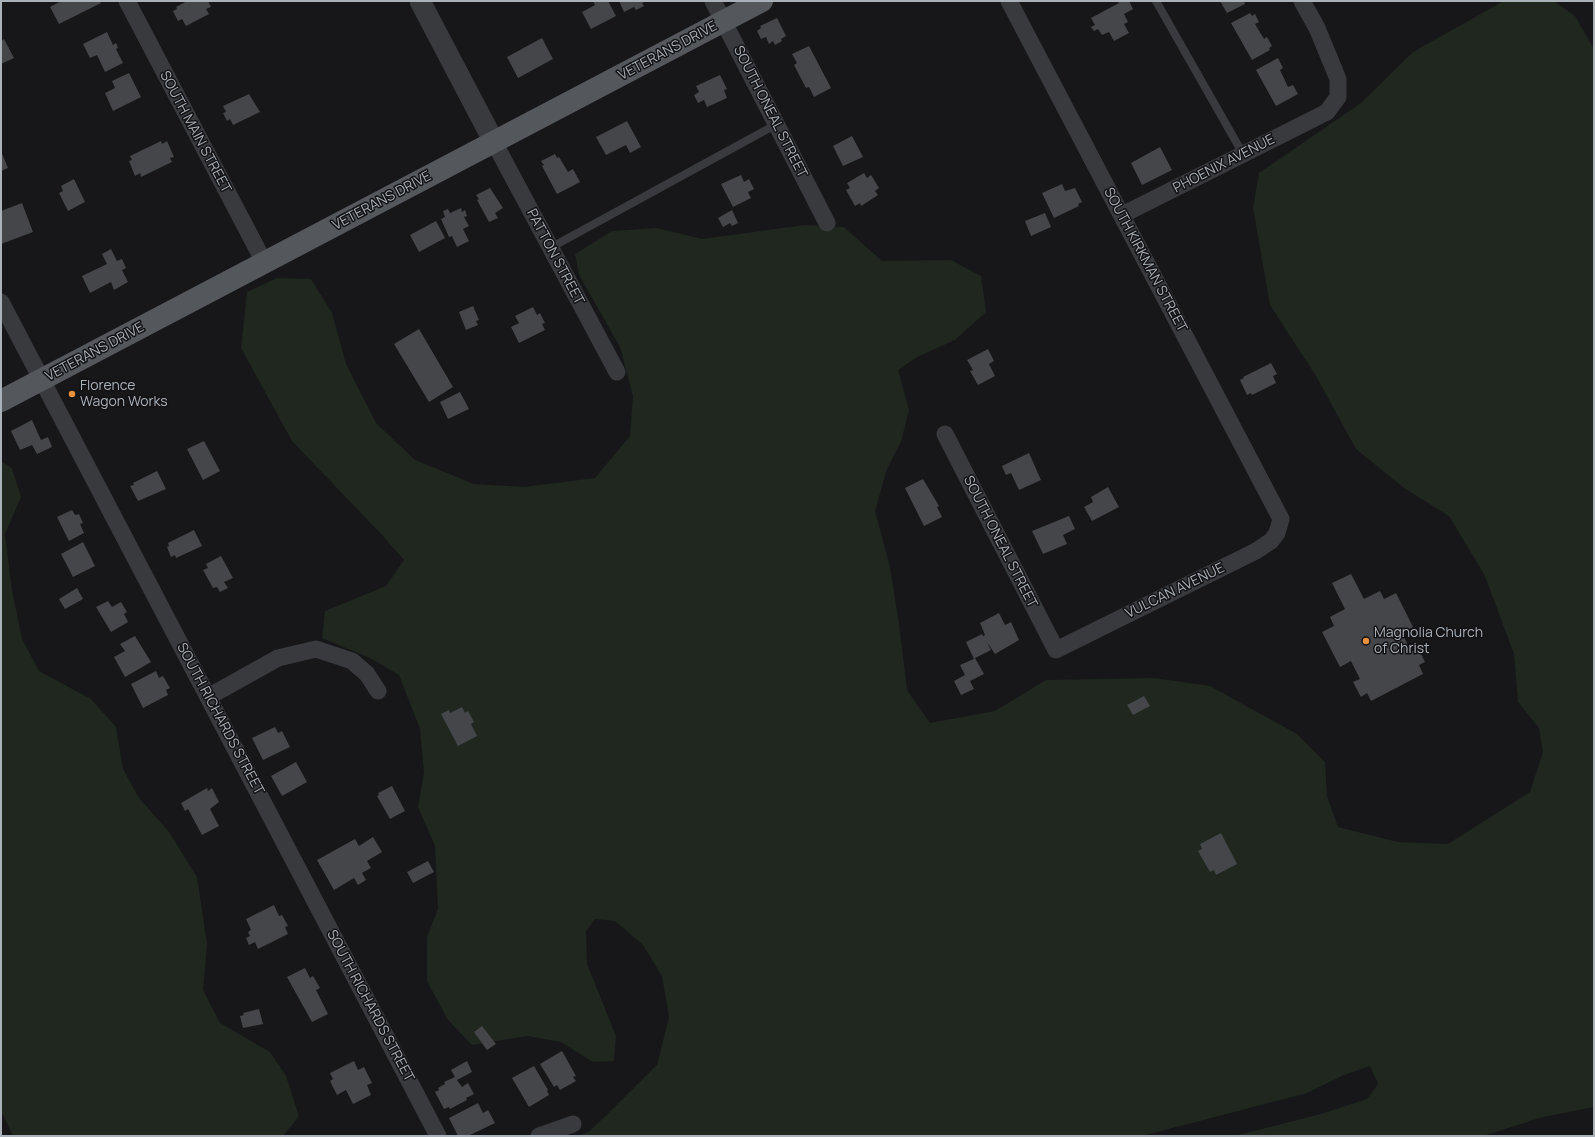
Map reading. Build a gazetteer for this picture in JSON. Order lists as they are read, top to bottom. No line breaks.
{"streets":{"main road":["VETERANS DRIVE"],"street":["SOUTH ONEAL STREET","SOUTH MAIN STREET","PHOENIX AVENUE","PATTON STREET","SOUTH KIRKMAN STREET","VULCAN AVENUE","SOUTH RICHARDS STREET"]},"crossings":[["VETERANS DRIVE","SOUTH ONEAL STREET"],["VETERANS DRIVE","SOUTH MAIN STREET"],["VETERANS DRIVE","PATTON STREET"],["VETERANS DRIVE","SOUTH RICHARDS STREET"],["SOUTH ONEAL STREET","VULCAN AVENUE"],["PHOENIX AVENUE","SOUTH KIRKMAN STREET"],["SOUTH KIRKMAN STREET","VULCAN AVENUE"]],"places":["Florence Wagon Works","Magnolia Church of Christ"]}
